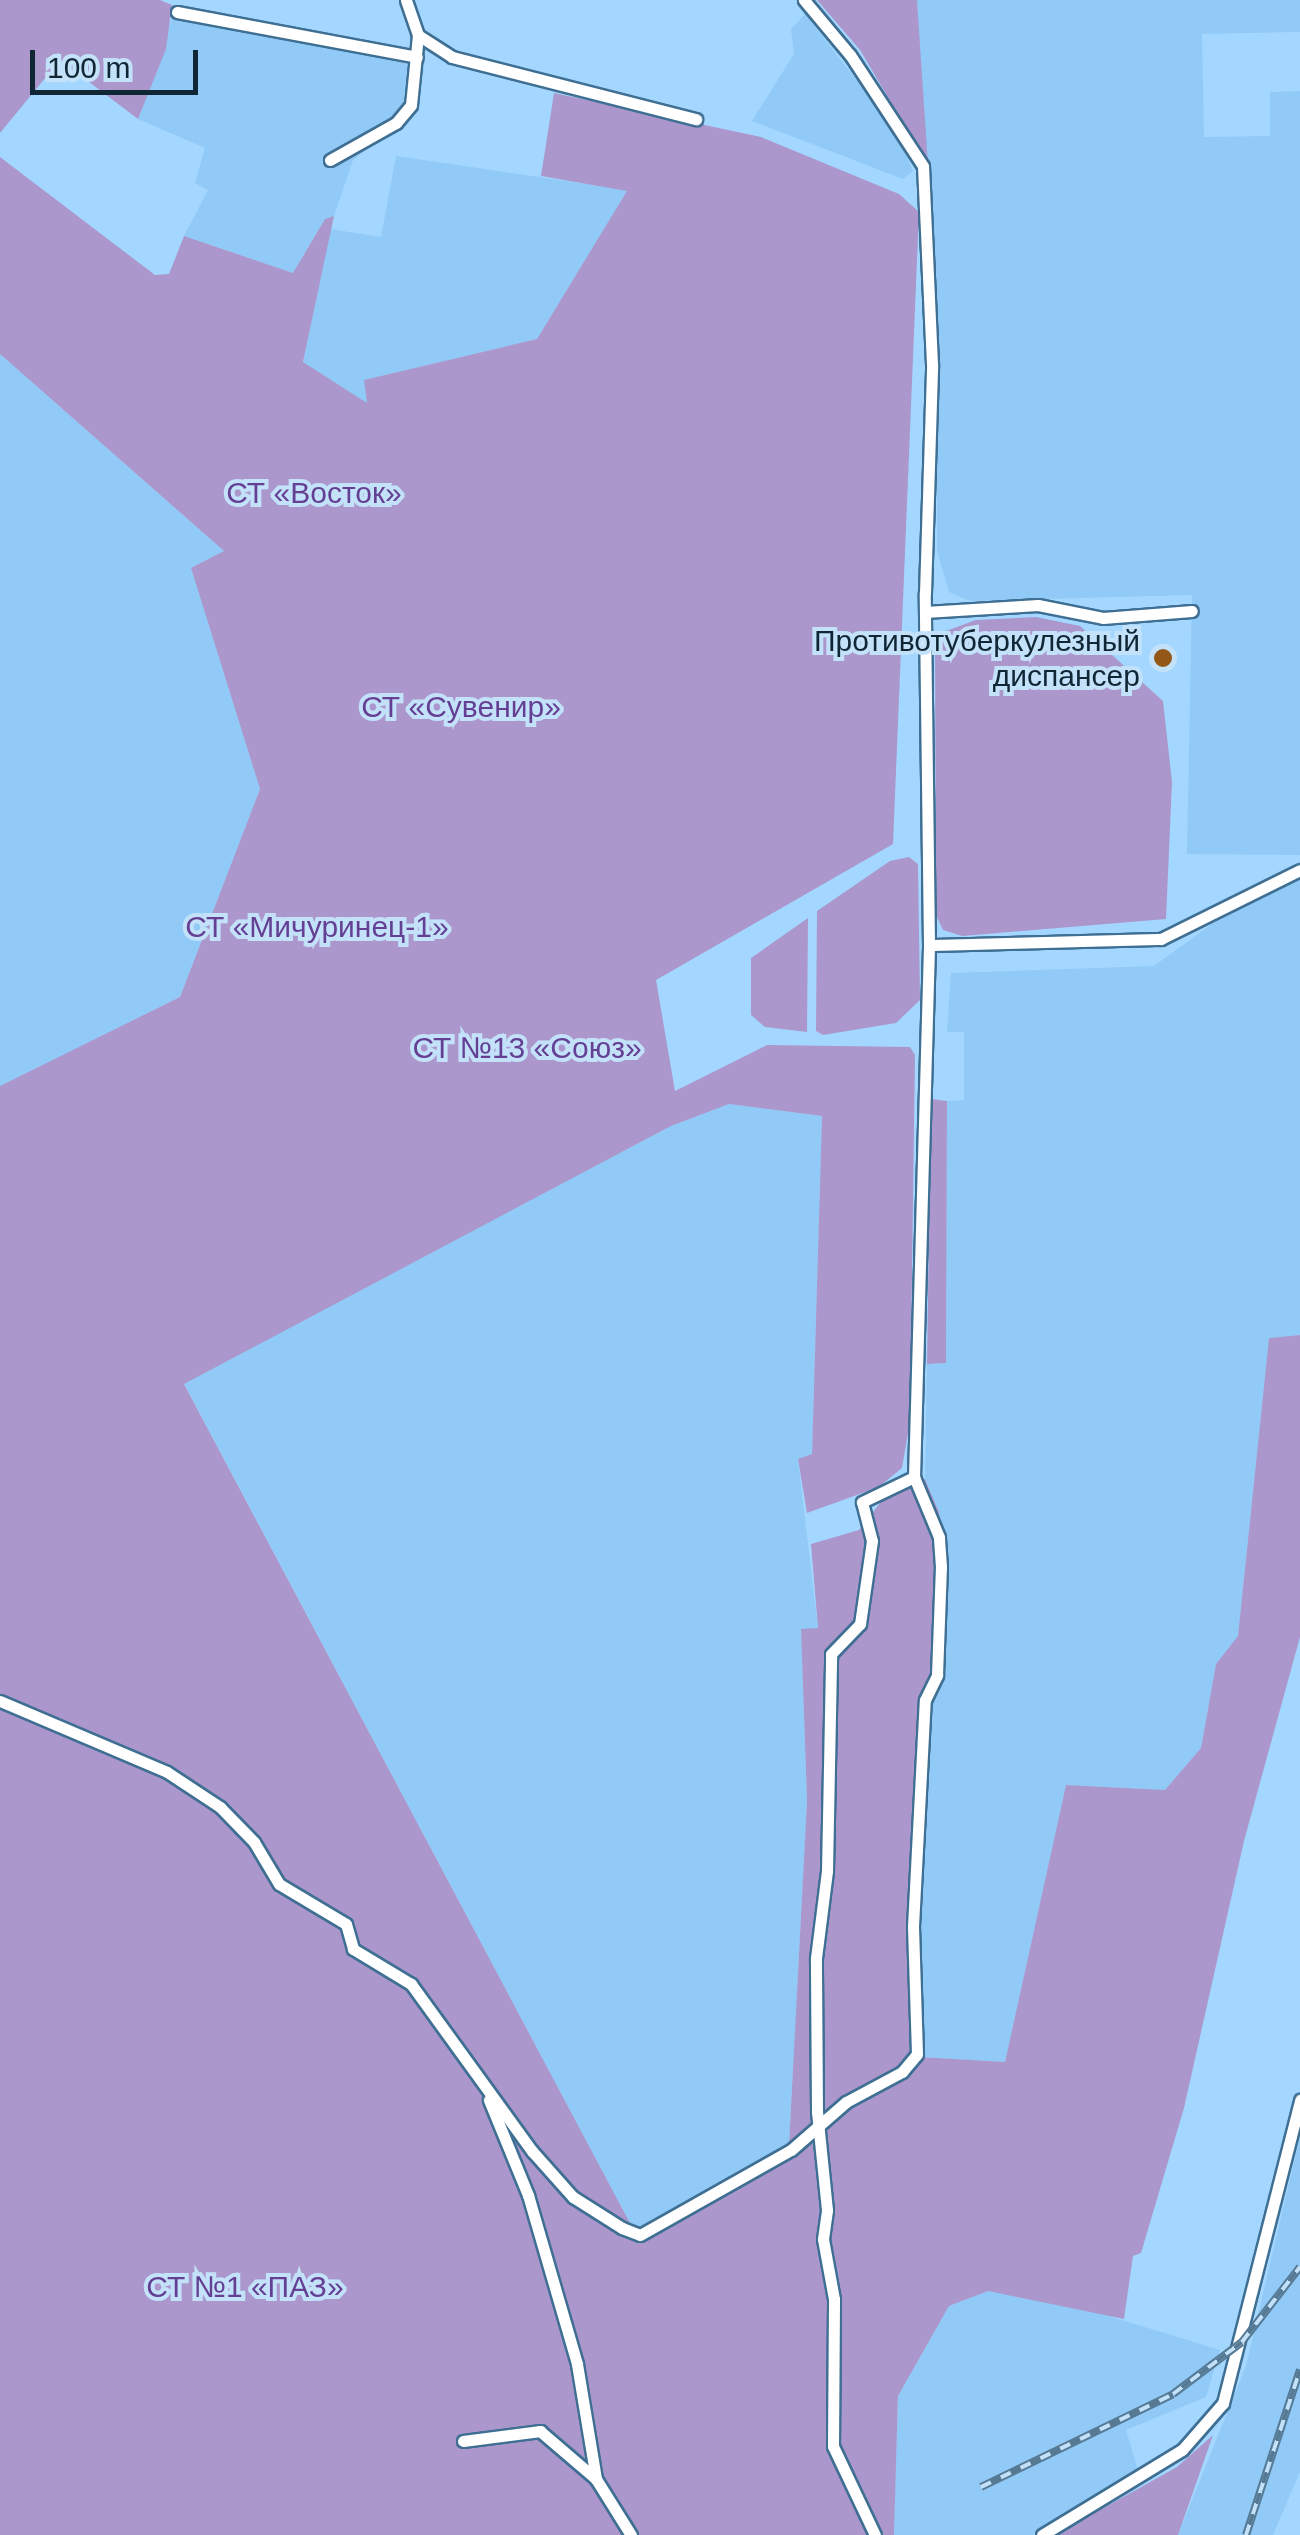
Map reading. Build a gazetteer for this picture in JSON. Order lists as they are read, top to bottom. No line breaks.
{"parks":["СТ «Восток»","СТ «Сувенир»","СТ «Мичуринец-1»","СТ №13 «Союз»","СТ №1 «ПАЗ»"],"places":["Противотуберкулезный диспансер"],"scale_bar":"100 m"}
